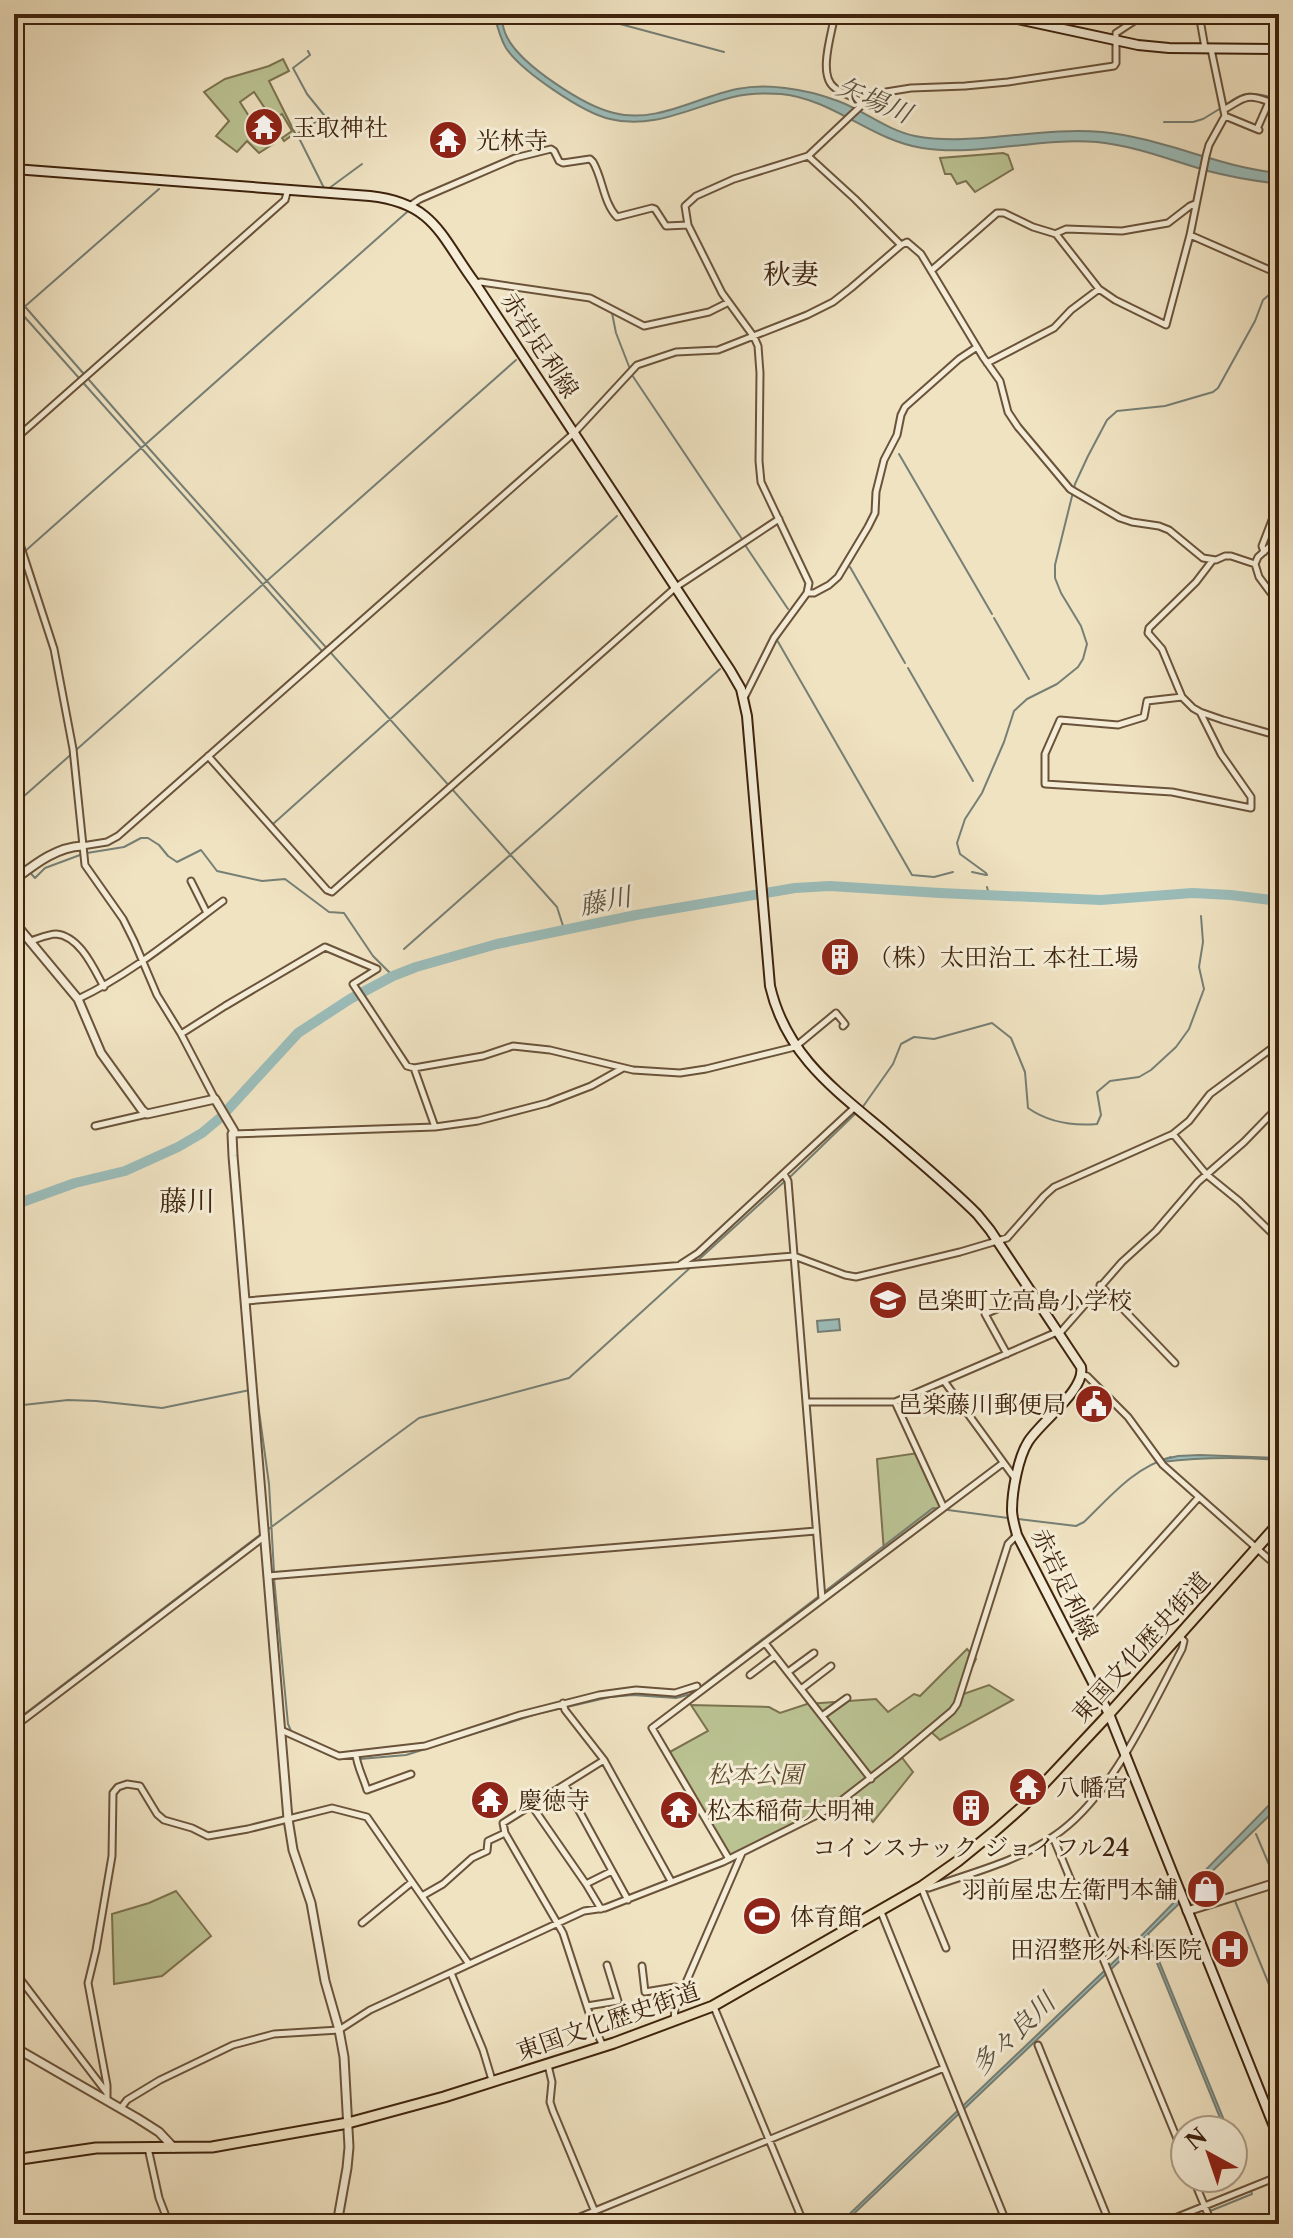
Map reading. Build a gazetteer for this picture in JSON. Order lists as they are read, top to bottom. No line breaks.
{"streets":{"highway":["東国文化歴史街道"],"main road":["赤岩足利線"]},"crossings":[["赤岩足利線","東国文化歴史街道"]],"districts":["秋妻","藤川"],"water":["矢場川","藤川","多々良川"],"parks":["松本公園"],"places":{"temple":["玉取神社","光林寺","八幡宮","慶徳寺","松本稲荷大明神"],"building":["（株）太田治工 本社工場","コインスナック ジョイフル24"],"school or university":["邑楽町立高島小学校"],"public building":["邑楽藤川郵便局"],"shop":["羽前屋忠左衛門本舗"],"sports":["体育館"],"hospital":["田沼整形外科医院"]},"north":"top left"}
